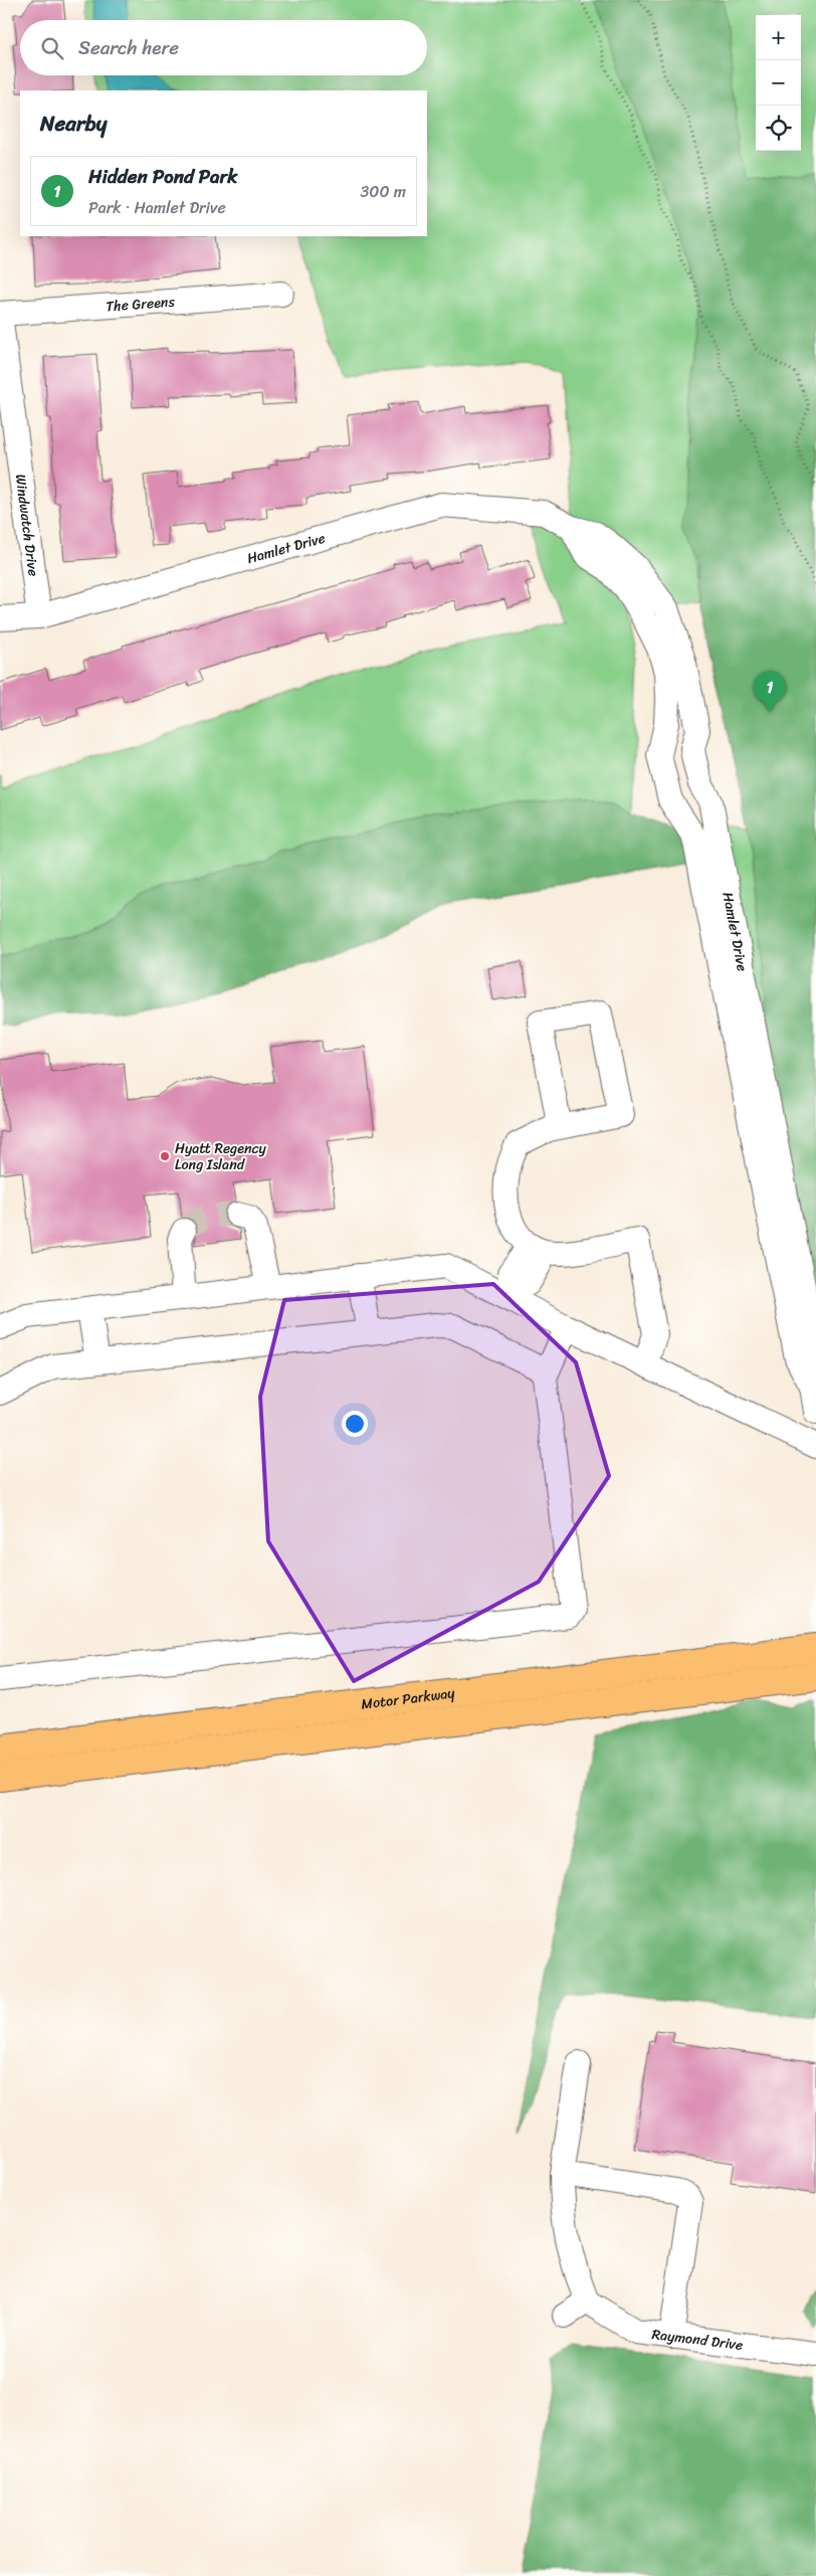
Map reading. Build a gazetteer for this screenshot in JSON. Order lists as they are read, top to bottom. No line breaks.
{"streets":{"main road":["Motor Parkway"],"street":["The Greens","Windwatch Drive","Hamlet Drive","Raymond Drive"]},"crossings":[["The Greens","Windwatch Drive"],["Windwatch Drive","Hamlet Drive"]],"places":["Hyatt Regency Long Island"],"page":{"map_buttons":["+","−"],"search":"Search here","heading":"Nearby","list":[{"mark":"1","name":"Hidden Pond Park","note":"Park · Hamlet Drive","value":"300 m"}],"pins":"1"}}
